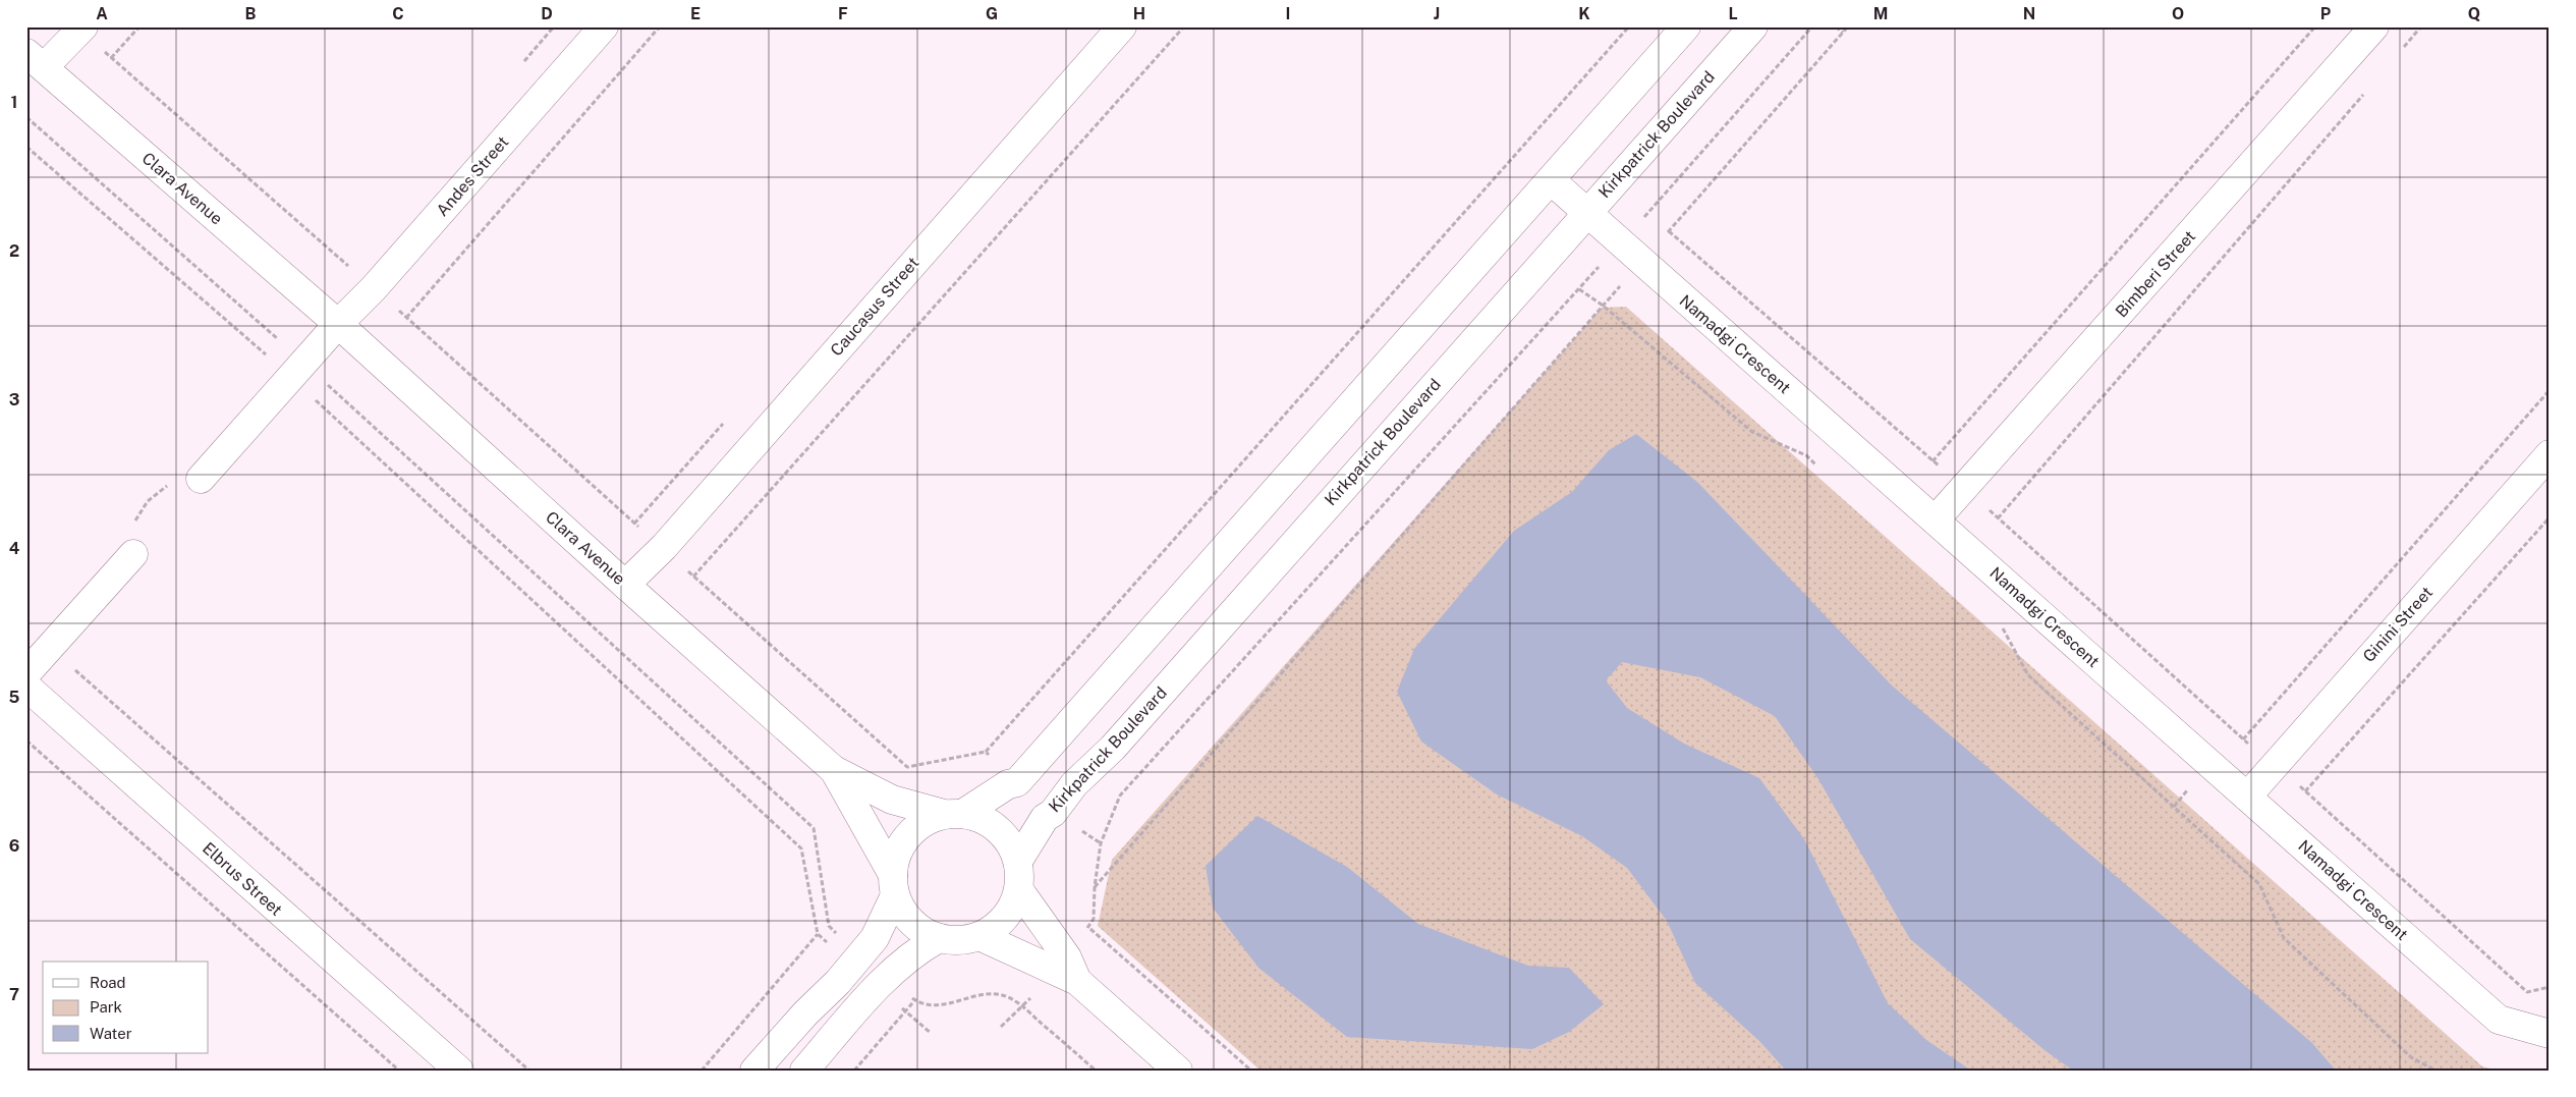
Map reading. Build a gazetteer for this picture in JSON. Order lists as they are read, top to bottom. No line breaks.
{"streets":{"street":["Kirkpatrick Boulevard","Andes Street","Clara Avenue","Bimberi Street","Caucasus Street","Namadgi Crescent","Ginini Street","Elbrus Street"]},"crossings":[["Kirkpatrick Boulevard","Clara Avenue"],["Kirkpatrick Boulevard","Namadgi Crescent"],["Andes Street","Clara Avenue"],["Clara Avenue","Caucasus Street"],["Bimberi Street","Namadgi Crescent"],["Namadgi Crescent","Ginini Street"]],"legend":["Road","Park","Water"],"grid":{"columns":["A","B","C","D","E","F","G","H","I","J","K","L","M","N","O","P","Q"],"rows":["1","2","3","4","5","6","7"]}}
